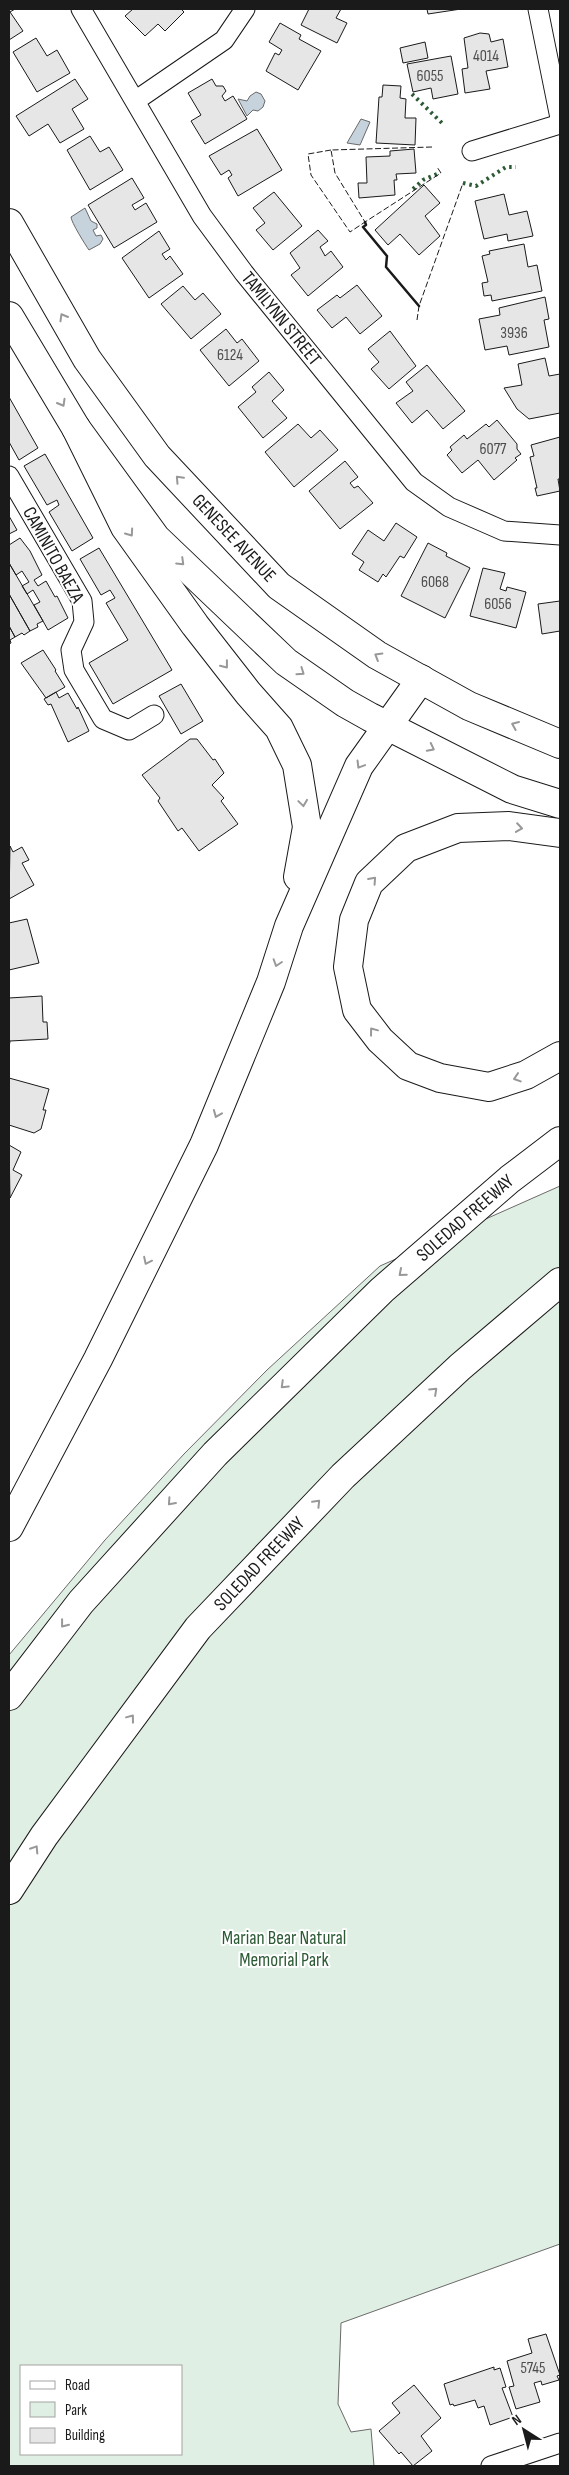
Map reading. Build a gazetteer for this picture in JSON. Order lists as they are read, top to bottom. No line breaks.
{"streets":{"main road":["GENESEE AVENUE","SOLEDAD FREEWAY"],"street":["TAMILYNN STREET","CAMINITO BAEZA"]},"parks":["Marian Bear Natural Memorial Park"],"house_numbers":["4014","6055","3936","6124","6077","6068","6056","5745"],"legend":["Road","Park","Building"],"north":"top left"}
